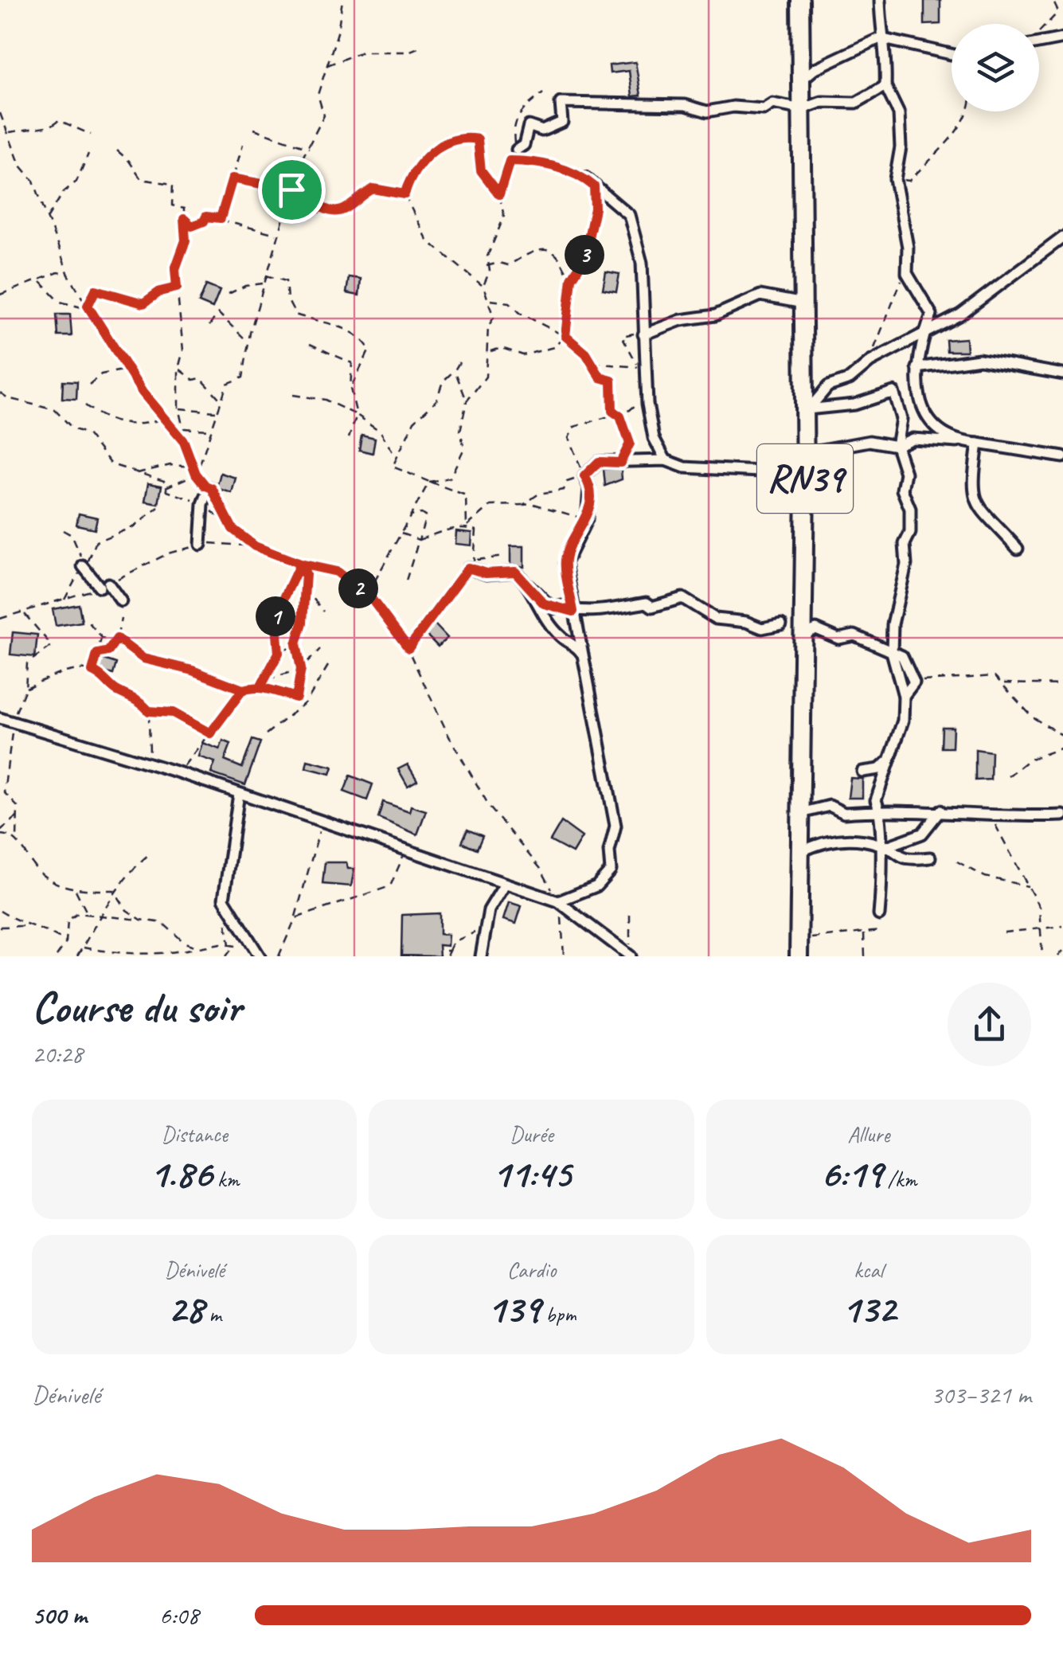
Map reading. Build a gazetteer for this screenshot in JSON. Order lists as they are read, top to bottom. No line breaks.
{"streets":{"highway":["RN39"]},"page":{"pins":["3","2","1"],"heading":["Course du soir","20:28"],"stats":[["Distance","1.86 km"],["Durée","11:45"],["Allure","6:19 /km"],["Dénivelé","28 m"],["Cardio","139 bpm"],["kcal","132"]],"chart":["Dénivelé","303–321 m"],"list":[{"name":"500 m","note":"6:08"}]}}
